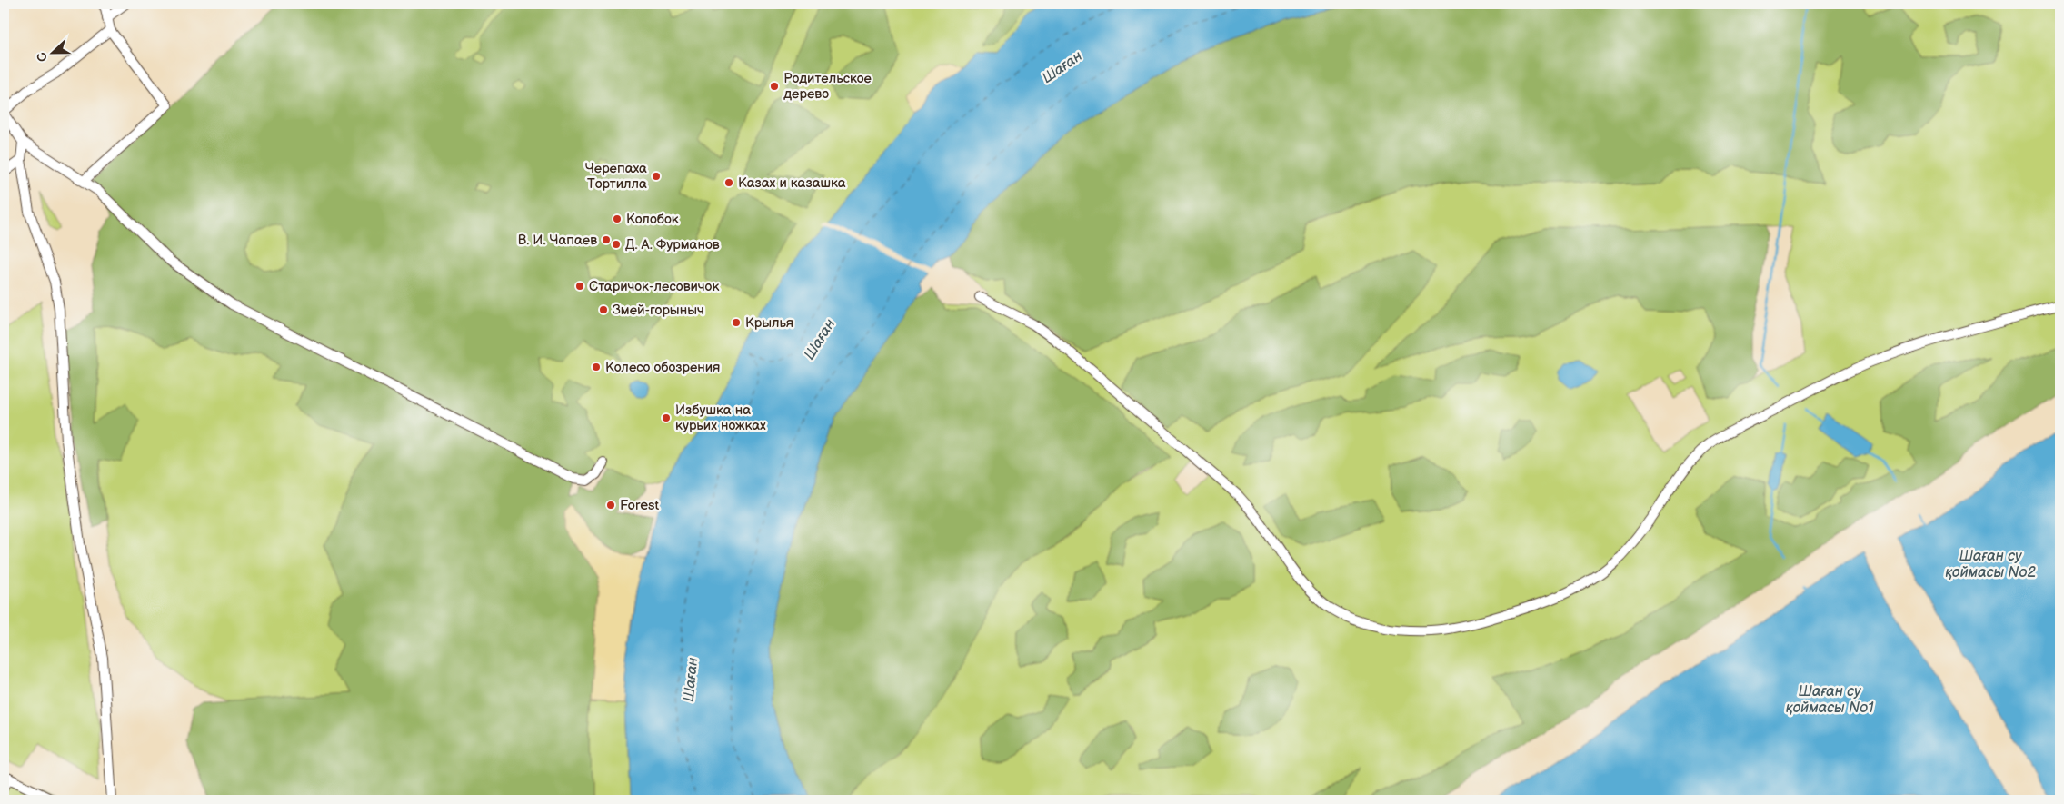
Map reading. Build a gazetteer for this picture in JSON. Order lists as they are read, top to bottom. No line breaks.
{"water":["Шаған","Шаған су қоймасы No2","Шаған су қоймасы No1"],"places":["Родительское дерево","Черепаха Тортилла","Казах и казашка","Колобок","В. И. Чапаев","Д. А. Фурманов","Старичок-лесовичок","Змей-горыныч","Крылья","Колесо обозрения","Избушка на курьих ножках","Forest"],"north":"left"}
